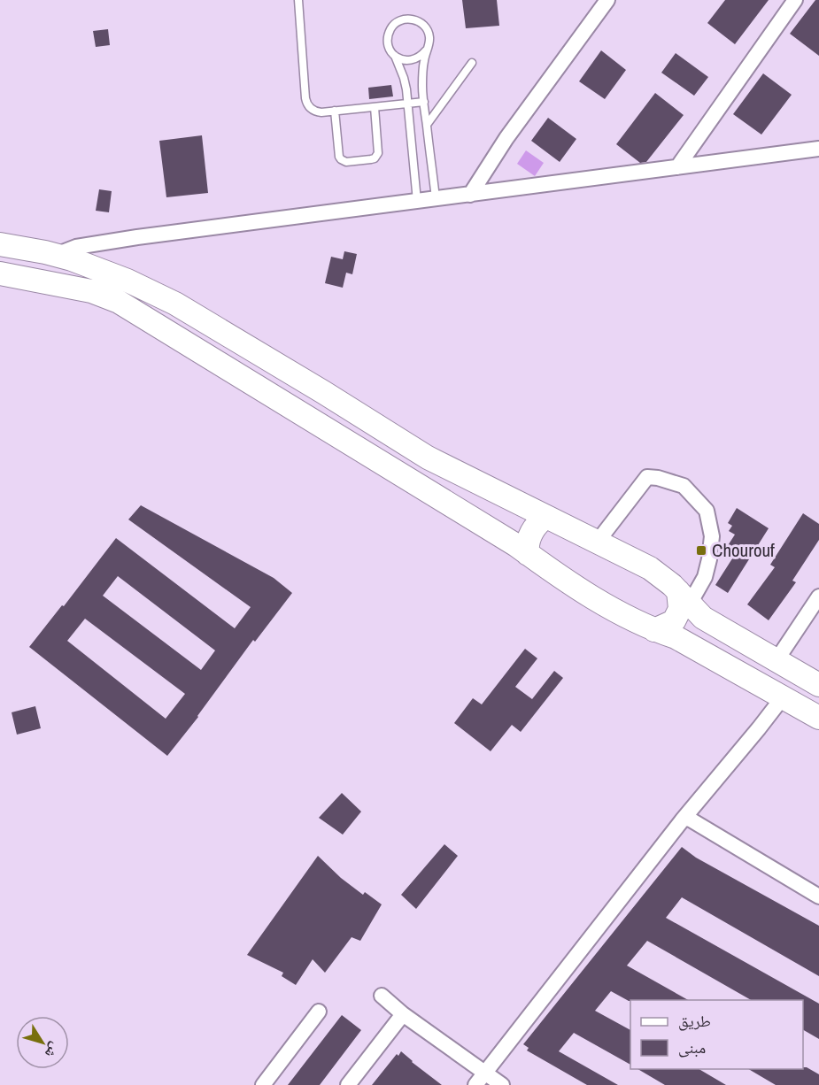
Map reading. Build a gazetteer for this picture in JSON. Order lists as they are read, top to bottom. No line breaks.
{"places":{"transit":["Chourouf"]},"legend":["طريق","مبنى"],"north":"bottom right"}
